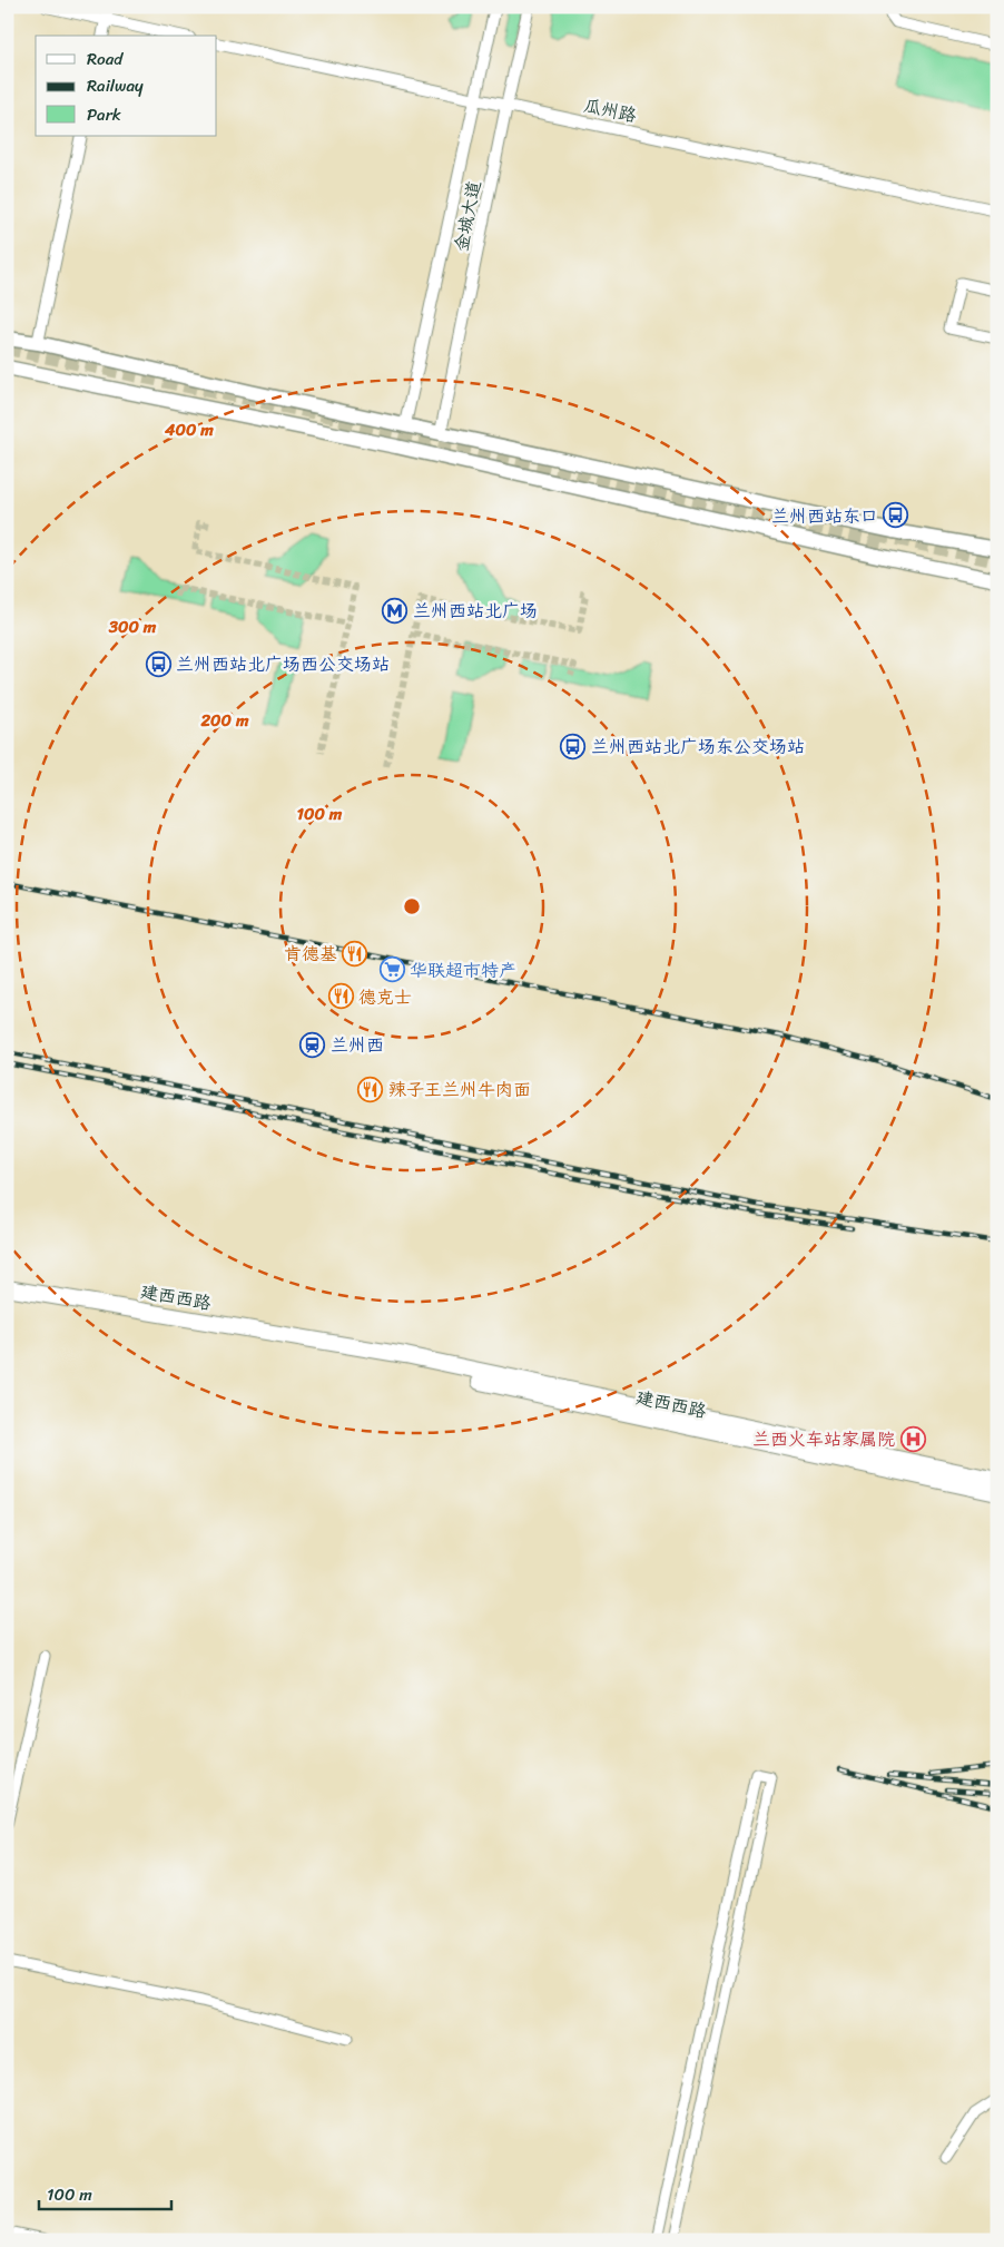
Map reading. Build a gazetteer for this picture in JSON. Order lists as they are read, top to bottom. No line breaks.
{"streets":{"highway":["建西西路"],"street":["瓜州路","金城大道"]},"crossings":[["瓜州路","金城大道"]],"places":{"bus stop":["兰州西站东口","兰州西站北广场西公交场站","兰州西站北广场东公交场站"],"metro station":["兰州西站北广场"],"restaurant":["肯德基","德克士","辣子王兰州牛肉面"],"supermarket":["华联超市特产"],"station":["兰州西"],"hospital":["兰西火车站家属院"]},"legend":["Road","Railway","Park"],"scale_bar":"100 m","rings":["400 m","300 m","200 m","100 m"]}
